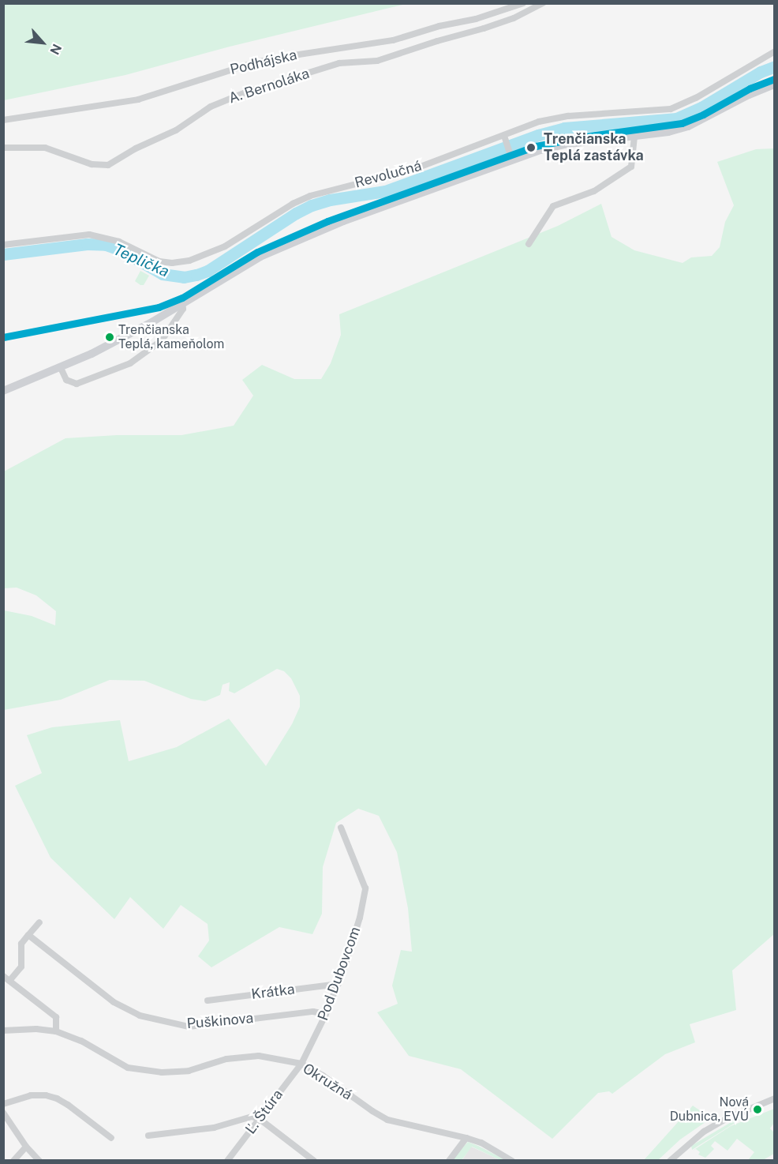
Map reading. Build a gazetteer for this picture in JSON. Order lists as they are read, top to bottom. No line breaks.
{"streets":{"street":["Podhájska","A. Bernoláka","Revolučná","Pod Dubovcom","Krátka","Puškinova","Okružná","Ľ. Štúra"]},"crossings":[["Pod Dubovcom","Krátka"],["Pod Dubovcom","Puškinova"],["Pod Dubovcom","Okružná"],["Pod Dubovcom","Ľ. Štúra"],["Okružná","Ľ. Štúra"]],"water":["Teplička"],"places":["Trenčianska Teplá zastávka","Trenčianska Teplá, kameňolom","Nová Dubnica, EVÚ"],"north":"bottom right"}
